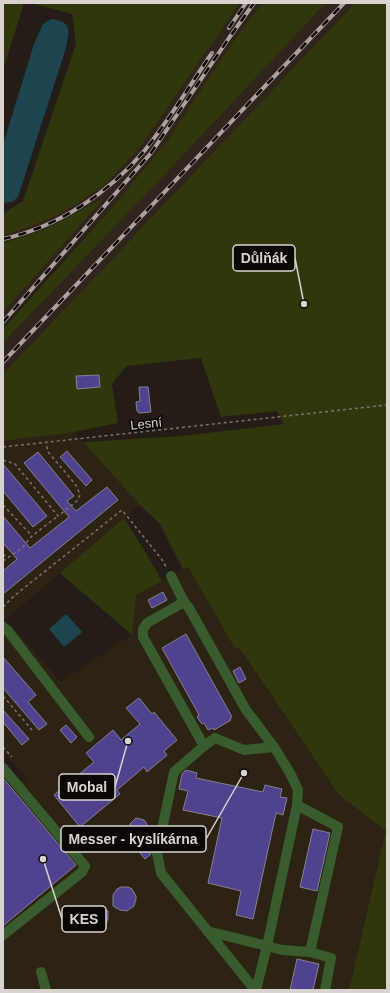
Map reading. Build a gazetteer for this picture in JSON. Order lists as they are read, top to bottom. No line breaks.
{"streets":{"path":["Lesní"]},"places":["Důlňák","Mobal","Messer - kyslíkárna","KES"]}
